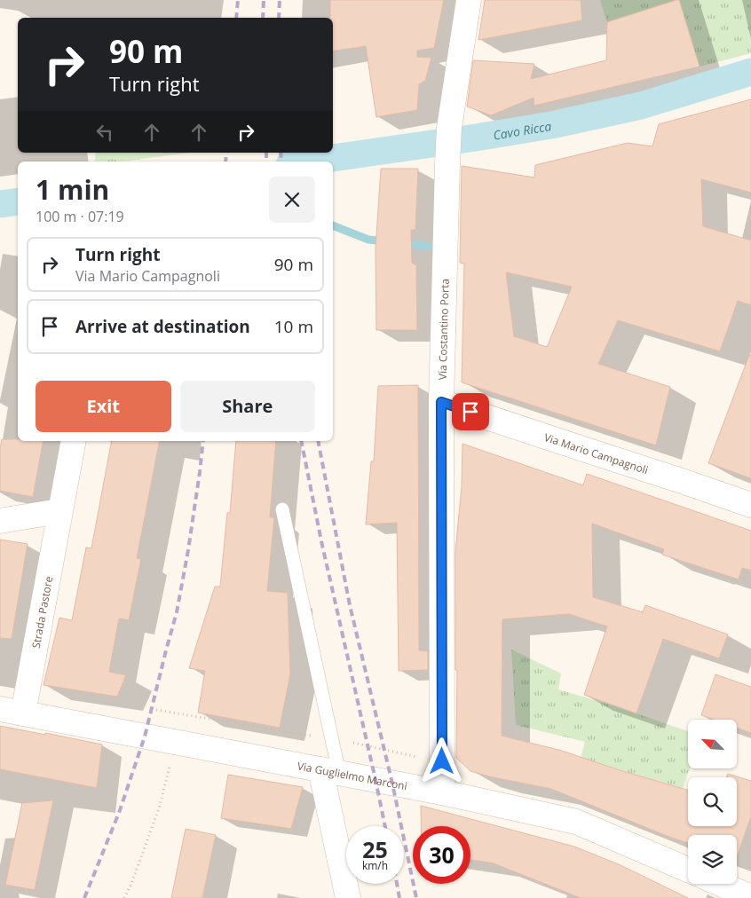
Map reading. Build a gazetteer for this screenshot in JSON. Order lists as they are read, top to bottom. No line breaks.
{"streets":{"street":["Via Costantino Porta","Via Mario Campagnoli","Strada Pastore","Via Guglielmo Marconi"]},"crossings":[["Via Costantino Porta","Via Mario Campagnoli"],["Via Costantino Porta","Via Guglielmo Marconi"],["Strada Pastore","Via Guglielmo Marconi"]],"water":["Cavo Ricca"],"north":"top left","page":{"turn":["90 m","Turn right"],"heading":["1 min","100 m · 07:19"],"list":[{"name":"Turn right","note":"Via Mario Campagnoli","value":"90 m"},{"name":"Arrive at destination","value":"10 m"}],"buttons":["Exit","Share"],"speed":"25 km/h","limit":"30"}}
